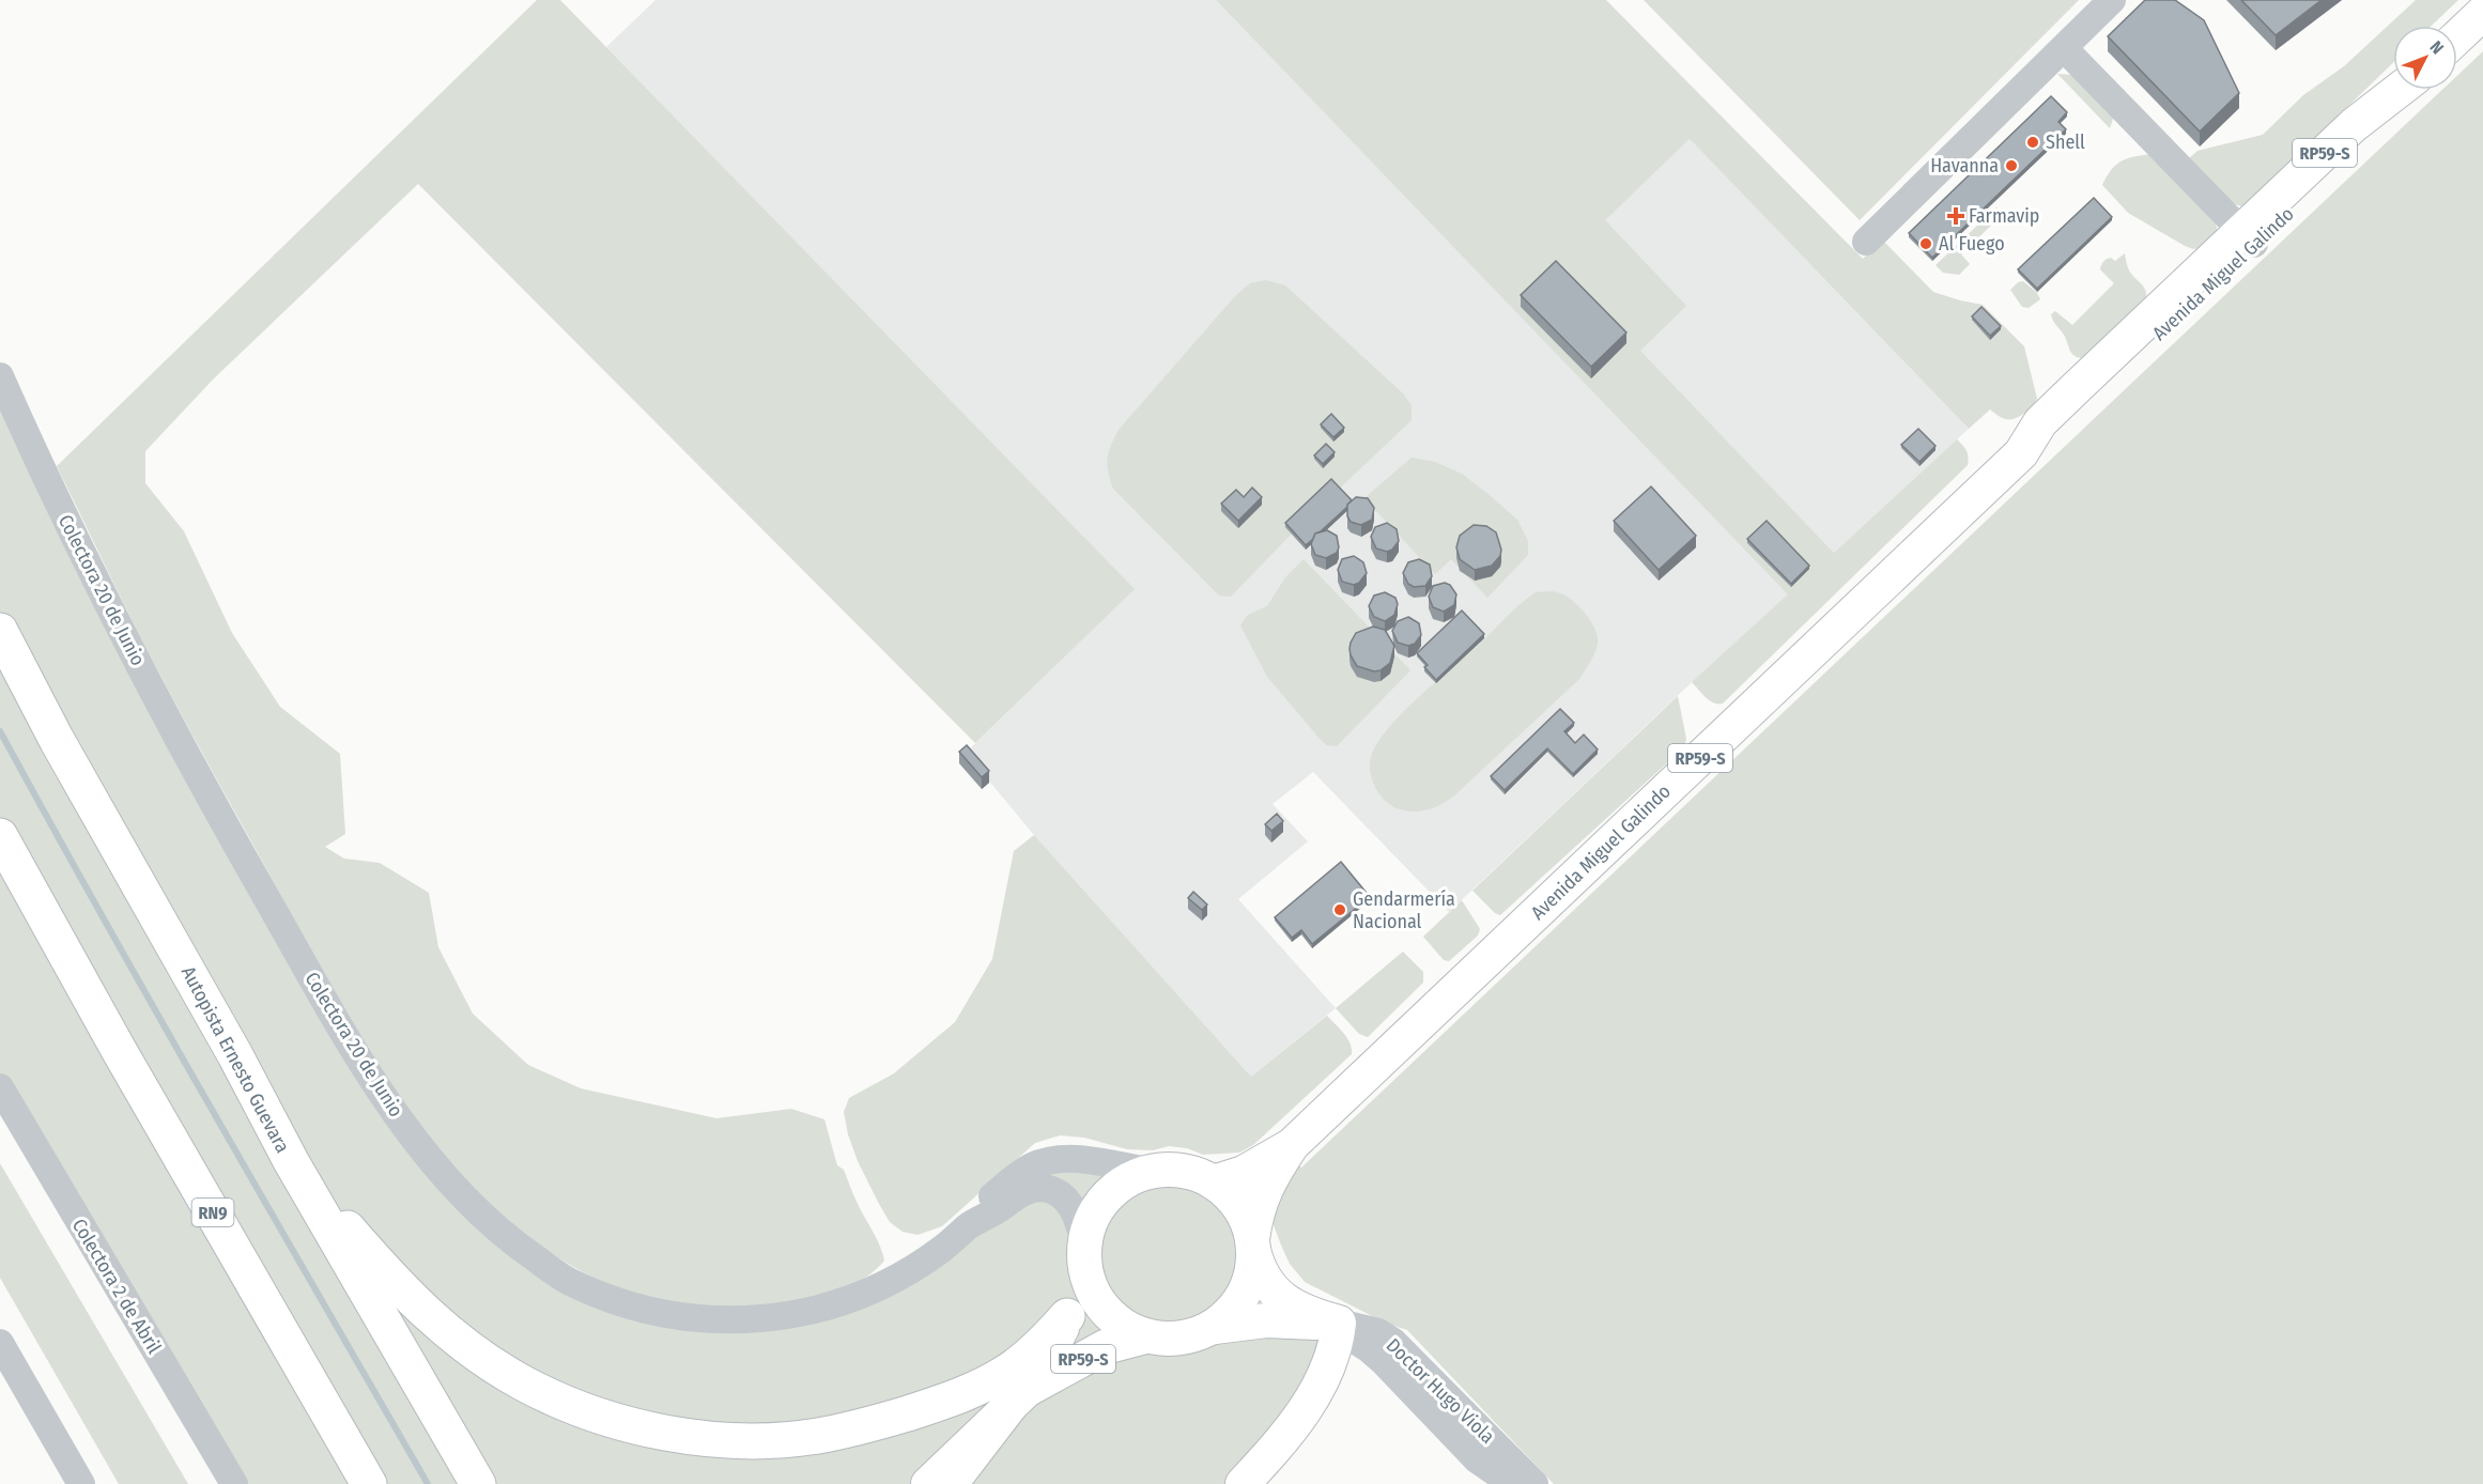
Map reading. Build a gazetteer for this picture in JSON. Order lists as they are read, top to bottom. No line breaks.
{"streets":{"highway":["Autopista Ernesto Guevara","RN9"],"main road":["RP59-S","Avenida Miguel Galindo","Doctor Hugo Viola"],"street":["Colectora 20 de Junio","Colectora 2 de Abril"]},"crossings":[["RP59-S","Avenida Miguel Galindo"],["RP59-S","Colectora 20 de Junio"],["RP59-S","Doctor Hugo Viola"],["Avenida Miguel Galindo","Colectora 20 de Junio"],["Avenida Miguel Galindo","Doctor Hugo Viola"],["Colectora 20 de Junio","Doctor Hugo Viola"]],"places":{"other":["Shell","Havanna","Al Fuego","Gendarmería Nacional"],"health":["Farmavip"]},"north":"top right"}
